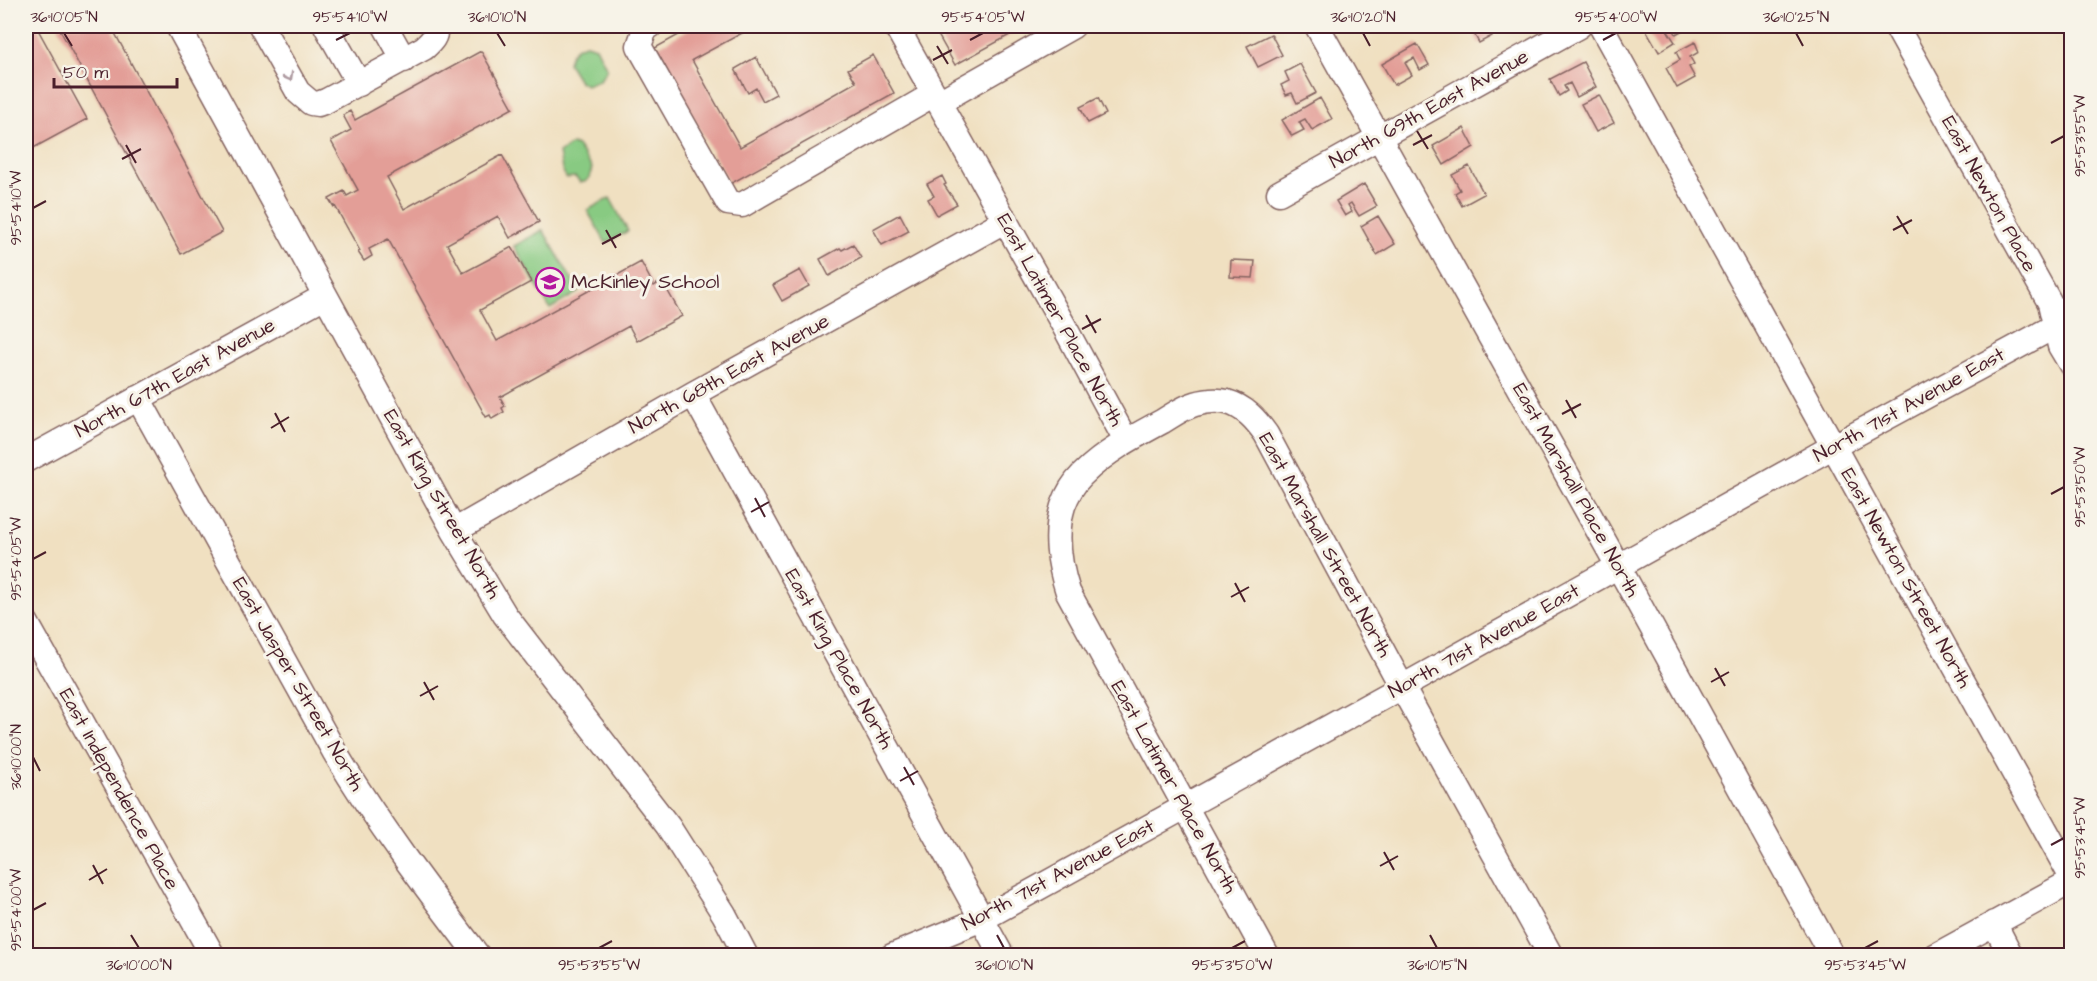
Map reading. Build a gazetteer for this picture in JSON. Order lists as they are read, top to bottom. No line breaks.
{"streets":{"street":["North 69th East Avenue","East Newton Place","East Latimer Place North","North 68th East Avenue","North 67th East Avenue","North 71st Avenue East","East Marshall Place North","East King Street North","East Marshall Street North","East Newton Street North","East King Place North","East Jasper Street North","East Independence Place"]},"crossings":[["North 69th East Avenue","East Marshall Place North"],["East Newton Place","North 71st Avenue East"],["East Latimer Place North","North 68th East Avenue"],["East Latimer Place North","North 71st Avenue East"],["East Latimer Place North","East Marshall Street North"],["North 68th East Avenue","East King Street North"],["North 68th East Avenue","East King Place North"],["North 67th East Avenue","East King Street North"],["North 67th East Avenue","East Jasper Street North"],["North 71st Avenue East","East Marshall Place North"],["North 71st Avenue East","East Marshall Street North"],["North 71st Avenue East","East Newton Street North"],["North 71st Avenue East","East King Place North"]],"places":{"school or university":["McKinley School"]},"scale_bar":"50 m","coordinates":["36°10'05\"N","95°54'10\"W","36°10'10\"N","95°54'05\"W","36°10'20\"N","95°54'00\"W","36°10'25\"N","95°53'55\"W","95°53'50\"W","36°10'00\"N","95°53'45\"W","36°10'15\"N"]}
